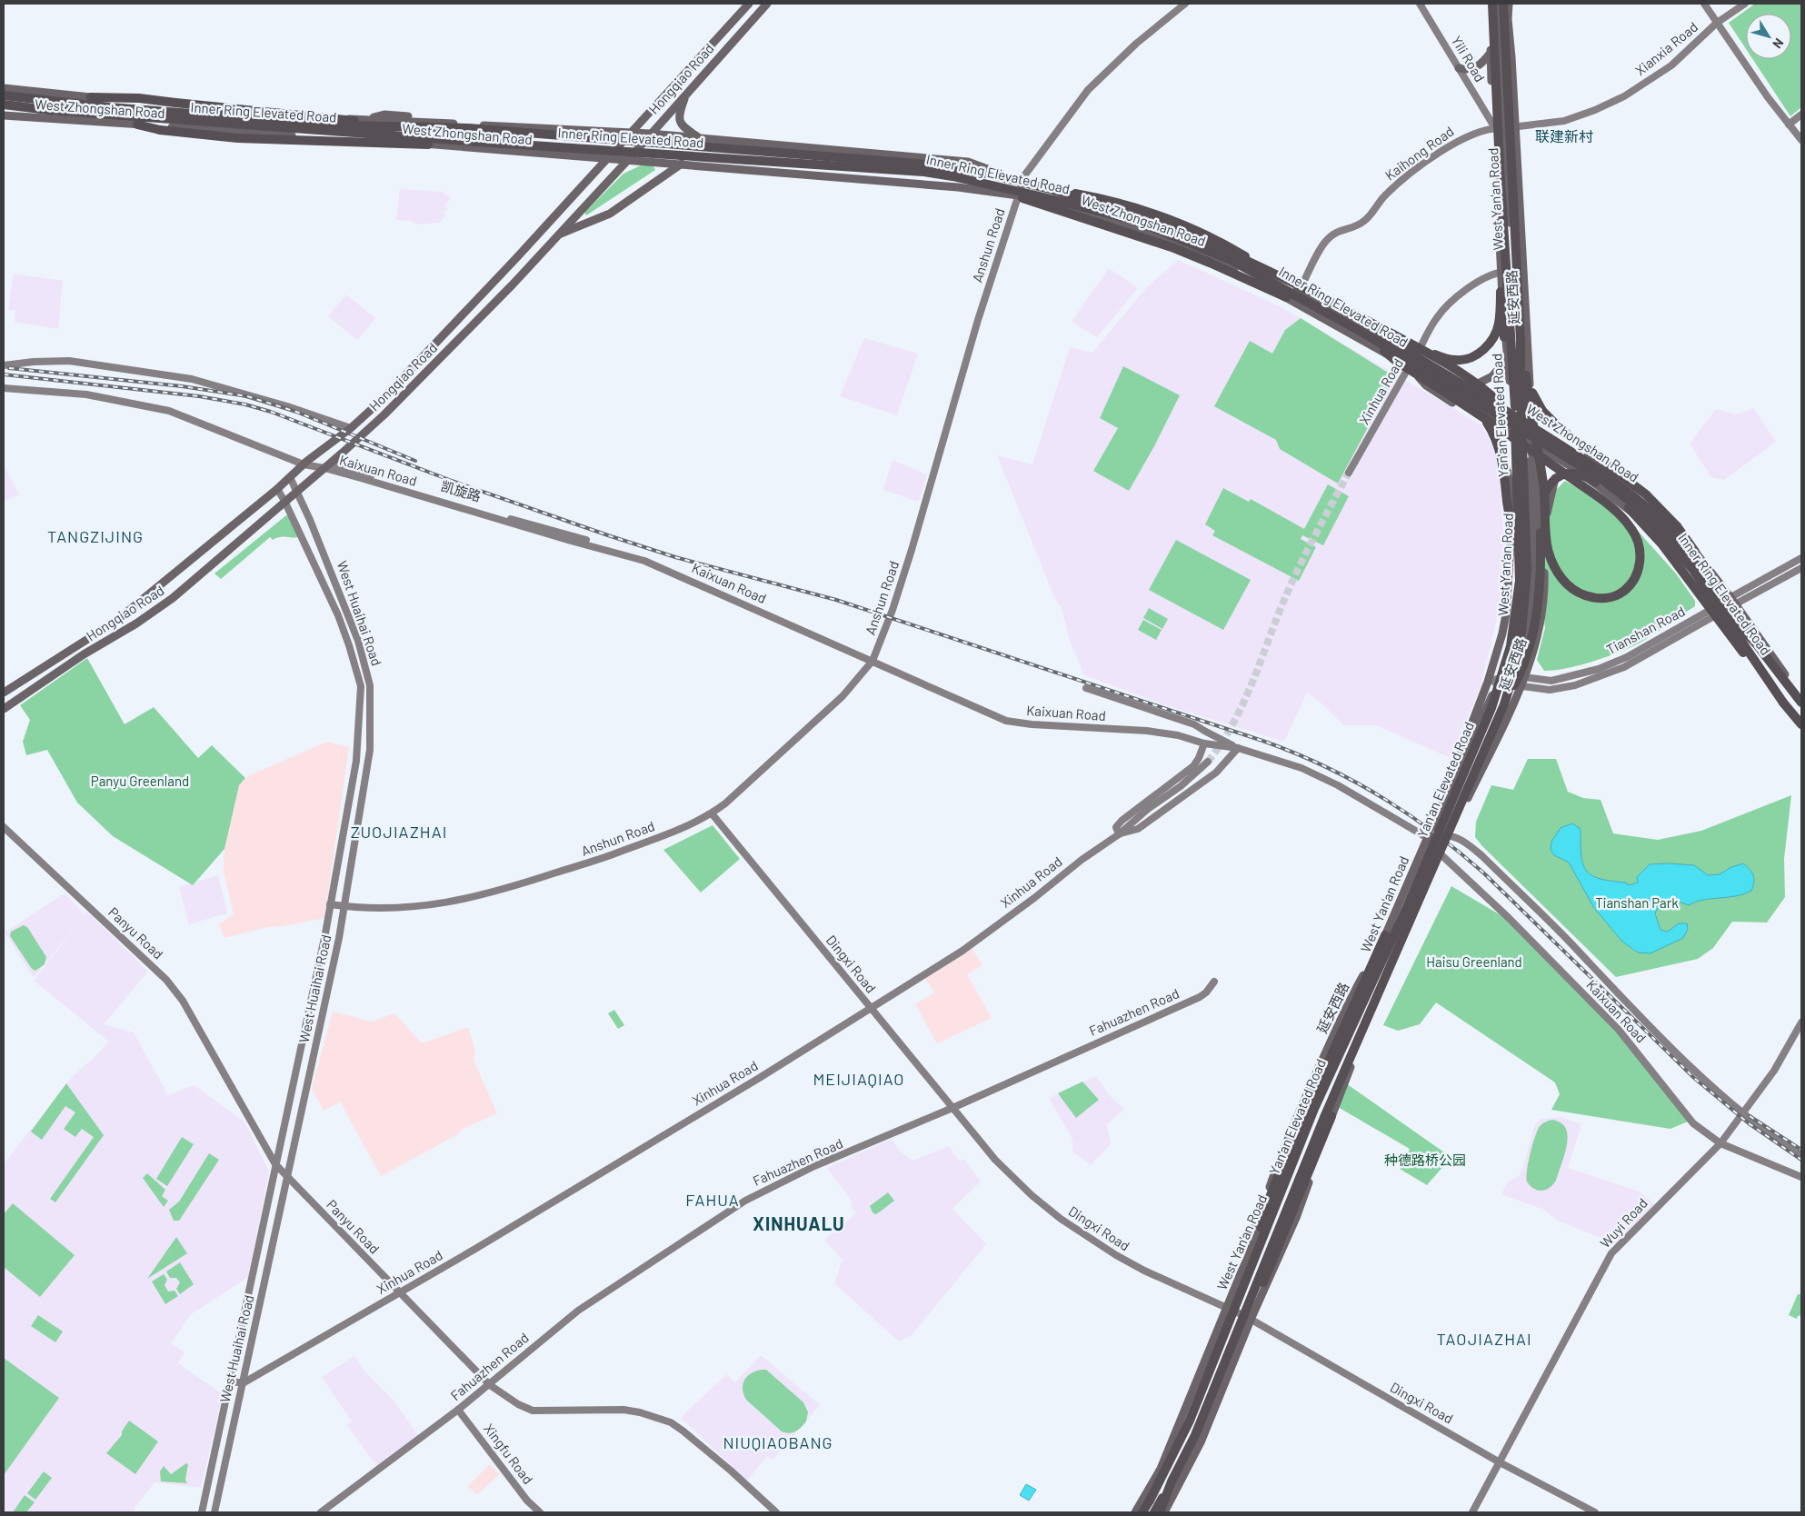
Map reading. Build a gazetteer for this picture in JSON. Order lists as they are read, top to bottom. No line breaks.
{"streets":{"highway":["Inner Ring Elevated Road","Yan'an Elevated Road"],"main road":["Hongqiao Road","West Zhongshan Road","West Yan'an Road","延安西路"],"street":["Xianxia Road","Yili Road","Kaihong Road","Anshun Road","Xinhua Road","Kaixuan Road","凯旋路","West Huaihai Road","Tianshan Road","Panyu Road","Dingxi Road","Fahuazhen Road","Wuyi Road","Xingfu Road"]},"crossings":[["Xianxia Road","Yili Road"],["Xianxia Road","Kaihong Road"],["Xianxia Road","West Yan'an Road"],["Xianxia Road","延安西路"],["Yili Road","Kaihong Road"],["Yili Road","West Yan'an Road"],["Hongqiao Road","West Zhongshan Road"],["Hongqiao Road","Kaixuan Road"],["Hongqiao Road","凯旋路"],["Hongqiao Road","West Huaihai Road"],["West Zhongshan Road","Kaihong Road"],["West Zhongshan Road","West Yan'an Road"],["West Zhongshan Road","Anshun Road"],["West Zhongshan Road","延安西路"],["West Zhongshan Road","Xinhua Road"],["West Zhongshan Road","Tianshan Road"],["Kaihong Road","West Yan'an Road"],["West Yan'an Road","延安西路"],["West Yan'an Road","Xinhua Road"],["West Yan'an Road","Yan'an Elevated Road"],["West Yan'an Road","Kaixuan Road"],["West Yan'an Road","Tianshan Road"],["West Yan'an Road","Dingxi Road"],["Anshun Road","Kaixuan Road"],["Anshun Road","West Huaihai Road"],["Anshun Road","Dingxi Road"],["延安西路","Xinhua Road"],["延安西路","Tianshan Road"],["Xinhua Road","West Huaihai Road"],["Xinhua Road","Panyu Road"],["Xinhua Road","Dingxi Road"],["Kaixuan Road","凯旋路"],["Kaixuan Road","Wuyi Road"],["West Huaihai Road","Panyu Road"],["Panyu Road","Fahuazhen Road"],["Dingxi Road","Fahuazhen Road"],["Dingxi Road","Wuyi Road"],["Fahuazhen Road","Xingfu Road"]],"districts":["联建新村","TANGZIJING","ZUOJIAZHAI","MEIJIAQIAO","FAHUA","XINHUALU","TAOJIAZHAI","NIUQIAOBANG"],"parks":["Panyu Greenland","Tianshan Park","Haisu Greenland","种德路桥公园"],"north":"bottom right"}
